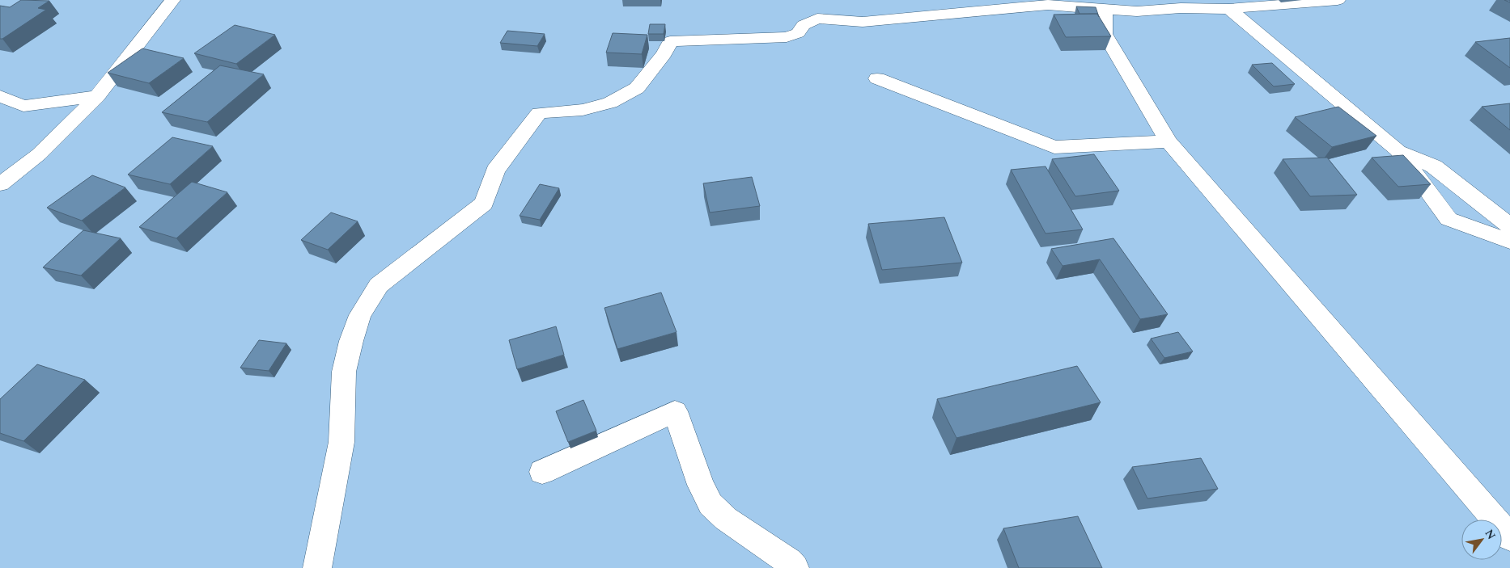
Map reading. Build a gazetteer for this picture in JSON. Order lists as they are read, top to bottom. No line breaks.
{"north":"top right"}
